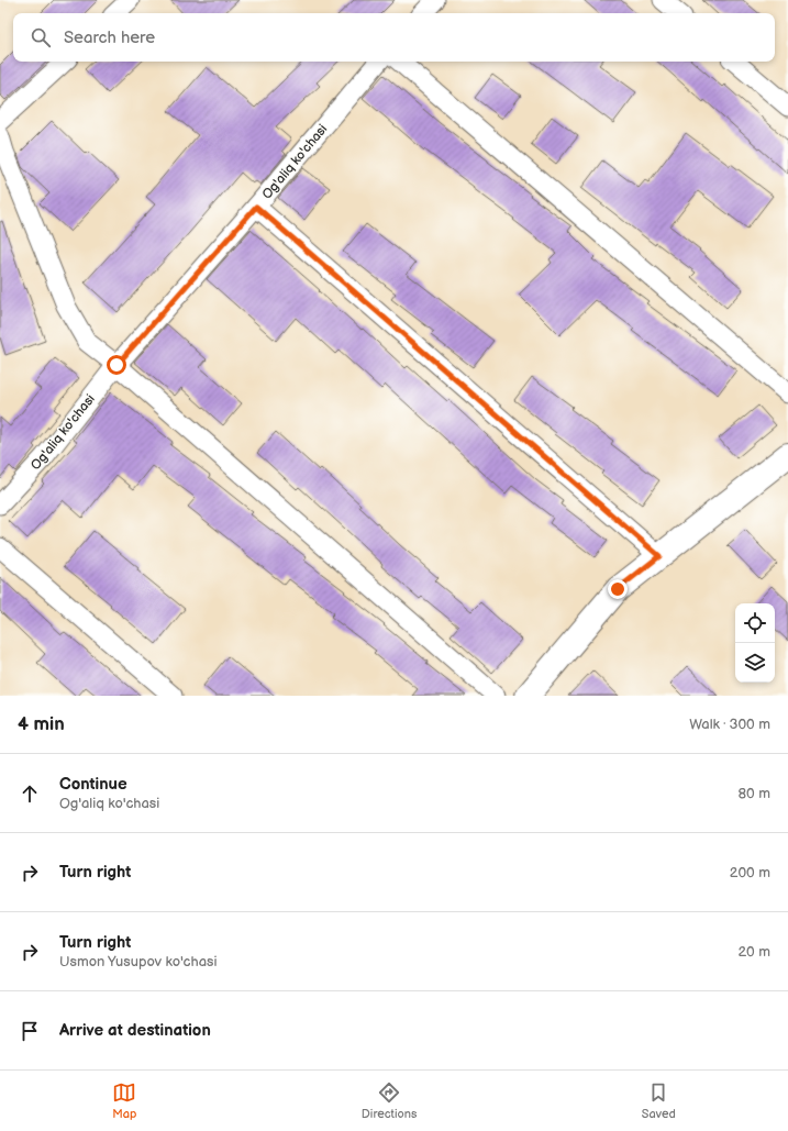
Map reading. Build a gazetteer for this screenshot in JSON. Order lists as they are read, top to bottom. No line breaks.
{"streets":{"street":["Og'aliq ko'chasi"]},"page":{"search":"Search here","heading":["4 min","Walk · 300 m"],"list":[["Continue","Og'aliq ko'chasi","80 m"],["Turn right","200 m"],["Turn right","Usmon Yusupov ko'chasi","20 m"],"Arrive at destination"],"nav":["Map","Directions","Saved"]}}
